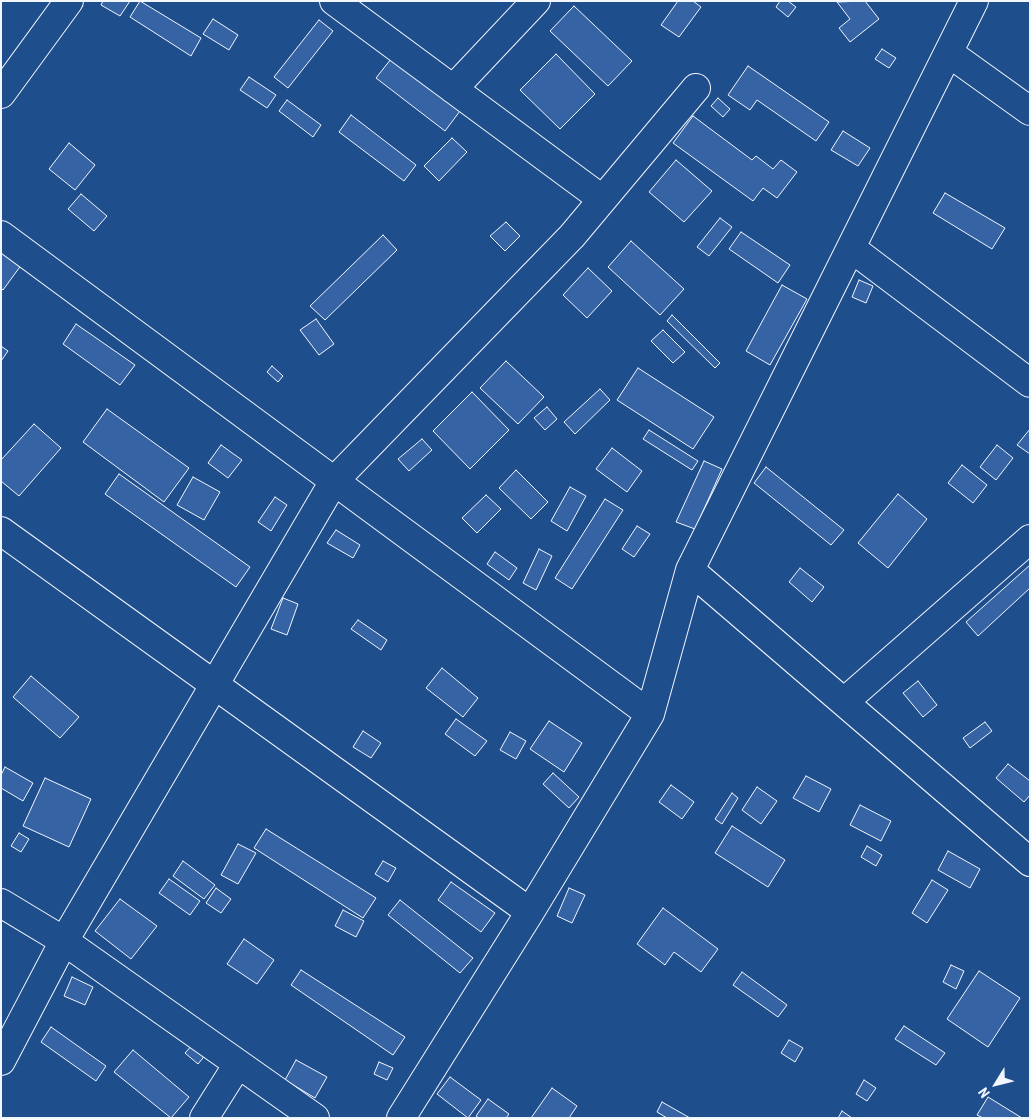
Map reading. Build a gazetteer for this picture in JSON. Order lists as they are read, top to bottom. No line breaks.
{"north":"bottom left"}
